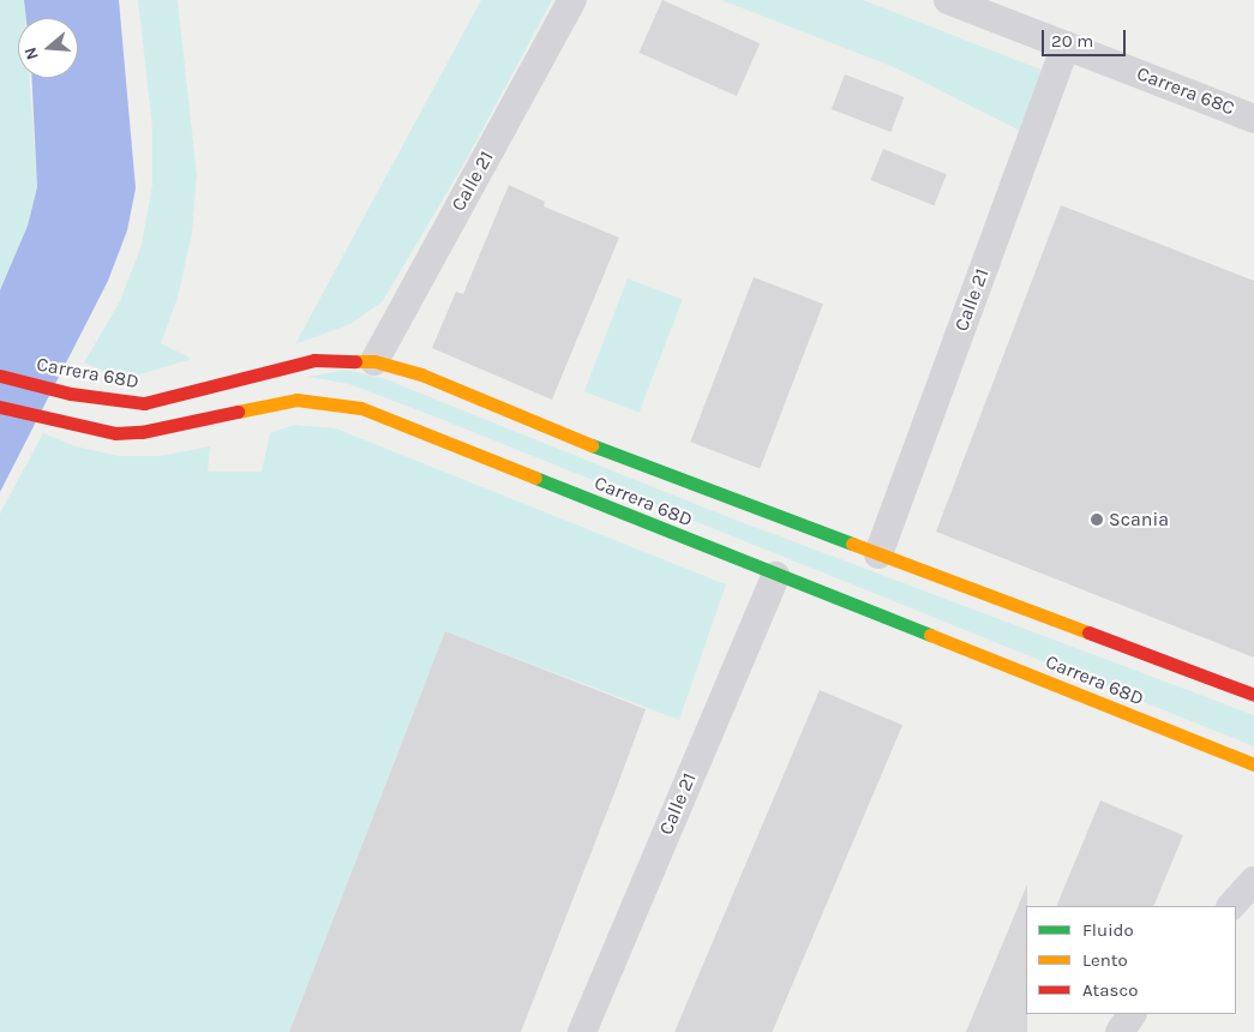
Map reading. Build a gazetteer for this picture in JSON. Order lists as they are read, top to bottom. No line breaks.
{"streets":{"main road":["Carrera 68D"],"street":["Carrera 68C","Calle 21"]},"crossings":[["Carrera 68C","Calle 21"],["Calle 21","Carrera 68D"]],"places":["Scania"],"legend":["Fluido","Lento","Atasco"],"scale_bar":"20 m","north":"left"}
